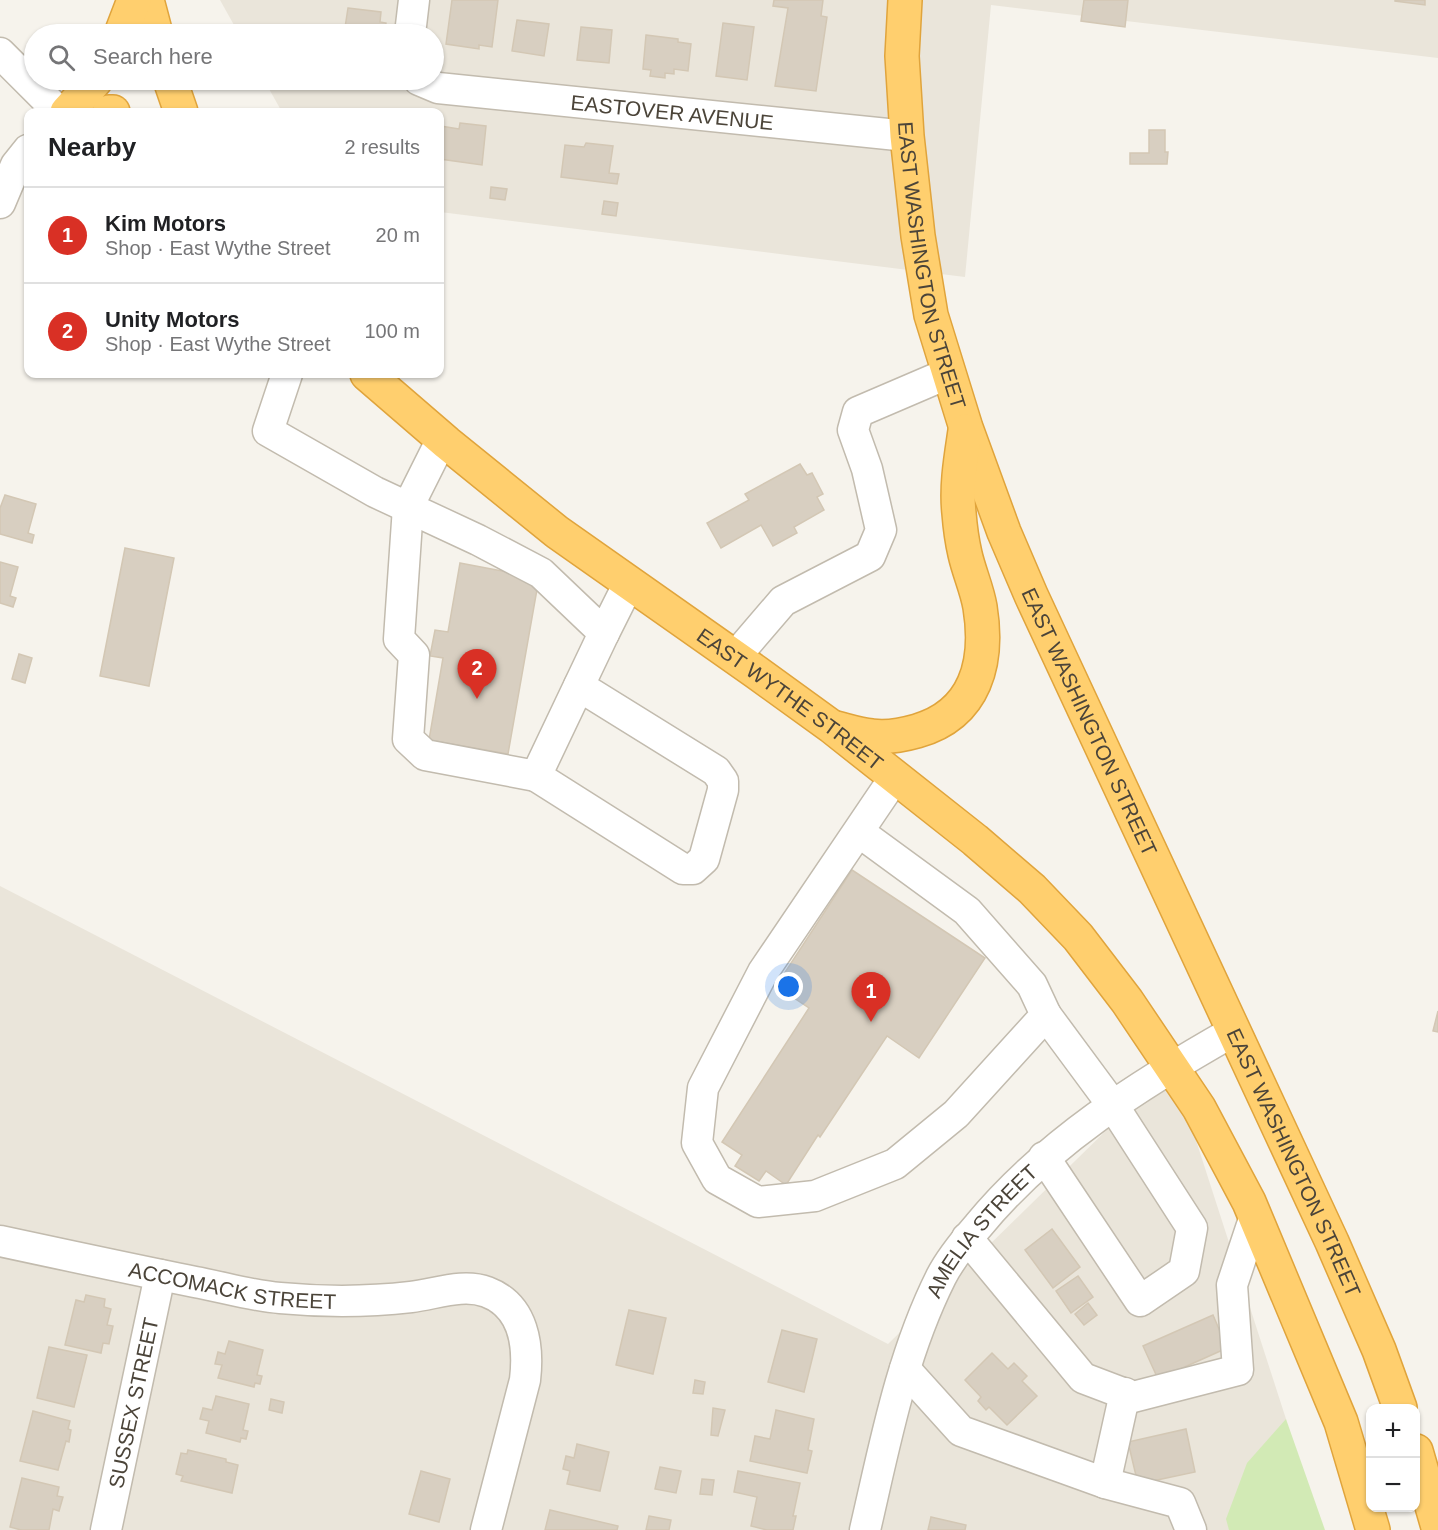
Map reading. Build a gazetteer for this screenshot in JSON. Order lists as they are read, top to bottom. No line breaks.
{"streets":{"highway":["EAST WASHINGTON STREET","EAST WYTHE STREET"],"street":["EASTOVER AVENUE","AMELIA STREET","ACCOMACK STREET","SUSSEX STREET"]},"crossings":[["EASTOVER AVENUE","EAST WASHINGTON STREET"],["EAST WASHINGTON STREET","AMELIA STREET"],["EAST WYTHE STREET","AMELIA STREET"],["ACCOMACK STREET","SUSSEX STREET"]],"page":{"search":"Search here","heading":["Nearby","2 results"],"list":[{"mark":"1","name":"Kim Motors","note":"Shop · East Wythe Street","value":"20 m"},{"mark":"2","name":"Unity Motors","note":"Shop · East Wythe Street","value":"100 m"}],"pins":["2","1"],"map_buttons":["+","−"]}}
